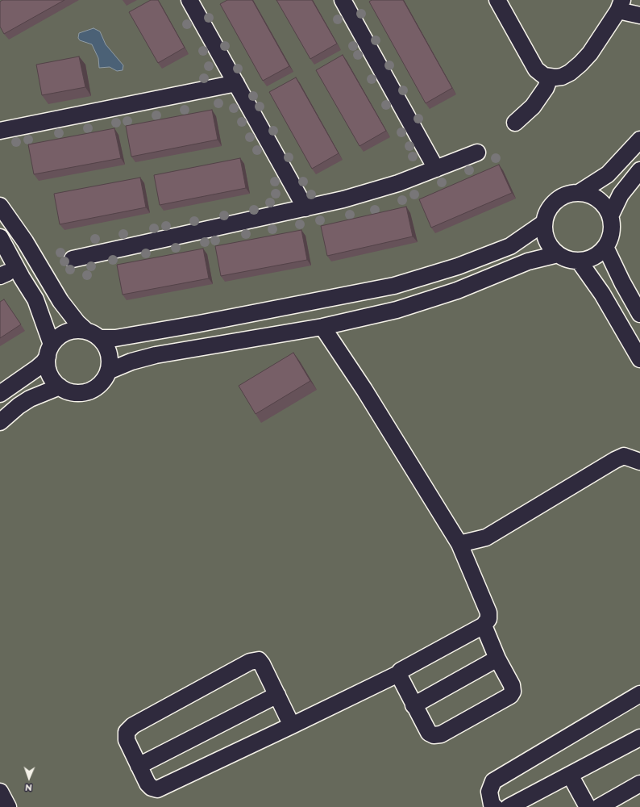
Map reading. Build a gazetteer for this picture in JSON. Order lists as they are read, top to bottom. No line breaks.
{"north":"bottom"}
